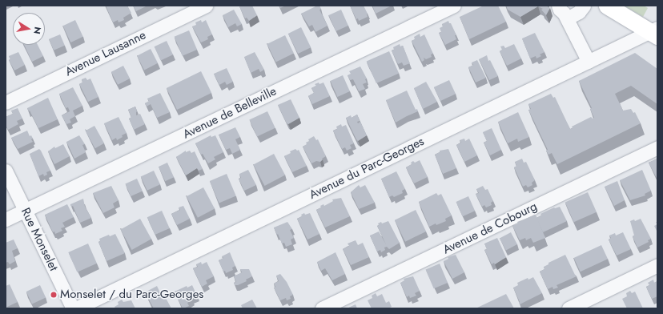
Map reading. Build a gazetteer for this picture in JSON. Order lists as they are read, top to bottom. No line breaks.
{"streets":{"street":["Avenue Lausanne","Avenue de Belleville","Avenue du Parc-Georges","Avenue de Cobourg","Rue Monselet"]},"crossings":[["Avenue de Belleville","Rue Monselet"]],"places":["Monselet / du Parc-Georges"],"north":"right"}
